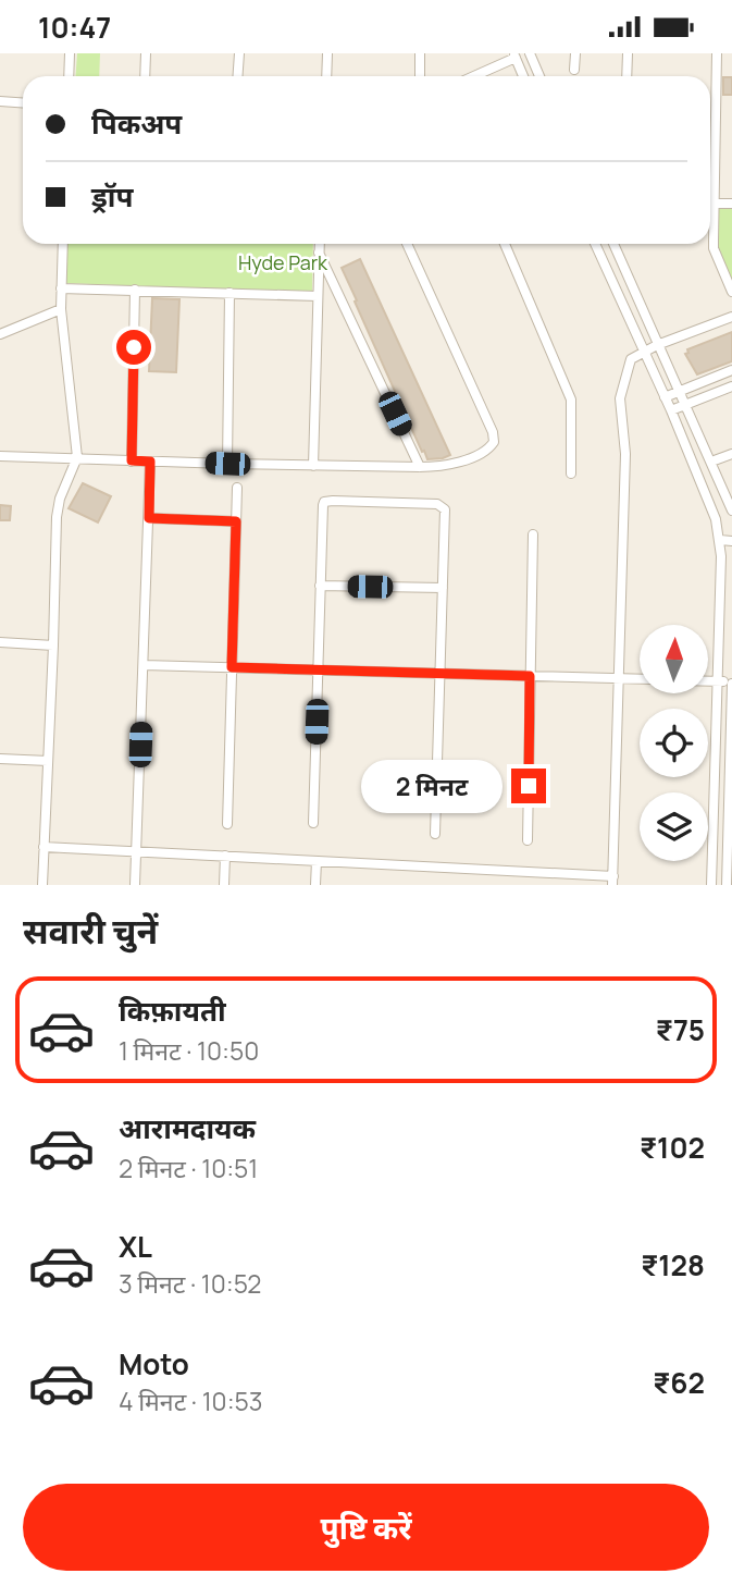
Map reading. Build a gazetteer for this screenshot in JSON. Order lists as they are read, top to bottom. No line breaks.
{"parks":["Hyde Park"],"north":"top","page":{"status":"10:47","banner":["पिकअप","ड्रॉप"],"bubble":"2 मिनट","heading":"सवारी चुनें","list":[{"name":"किफ़ायती","note":"1 मिनट · 10:50","value":"₹75"},{"name":"आरामदायक","note":"2 मिनट · 10:51","value":"₹102"},{"name":"XL","note":"3 मिनट · 10:52","value":"₹128"},{"name":"Moto","note":"4 मिनट · 10:53","value":"₹62"}],"buttons":"पुष्टि करें"}}
